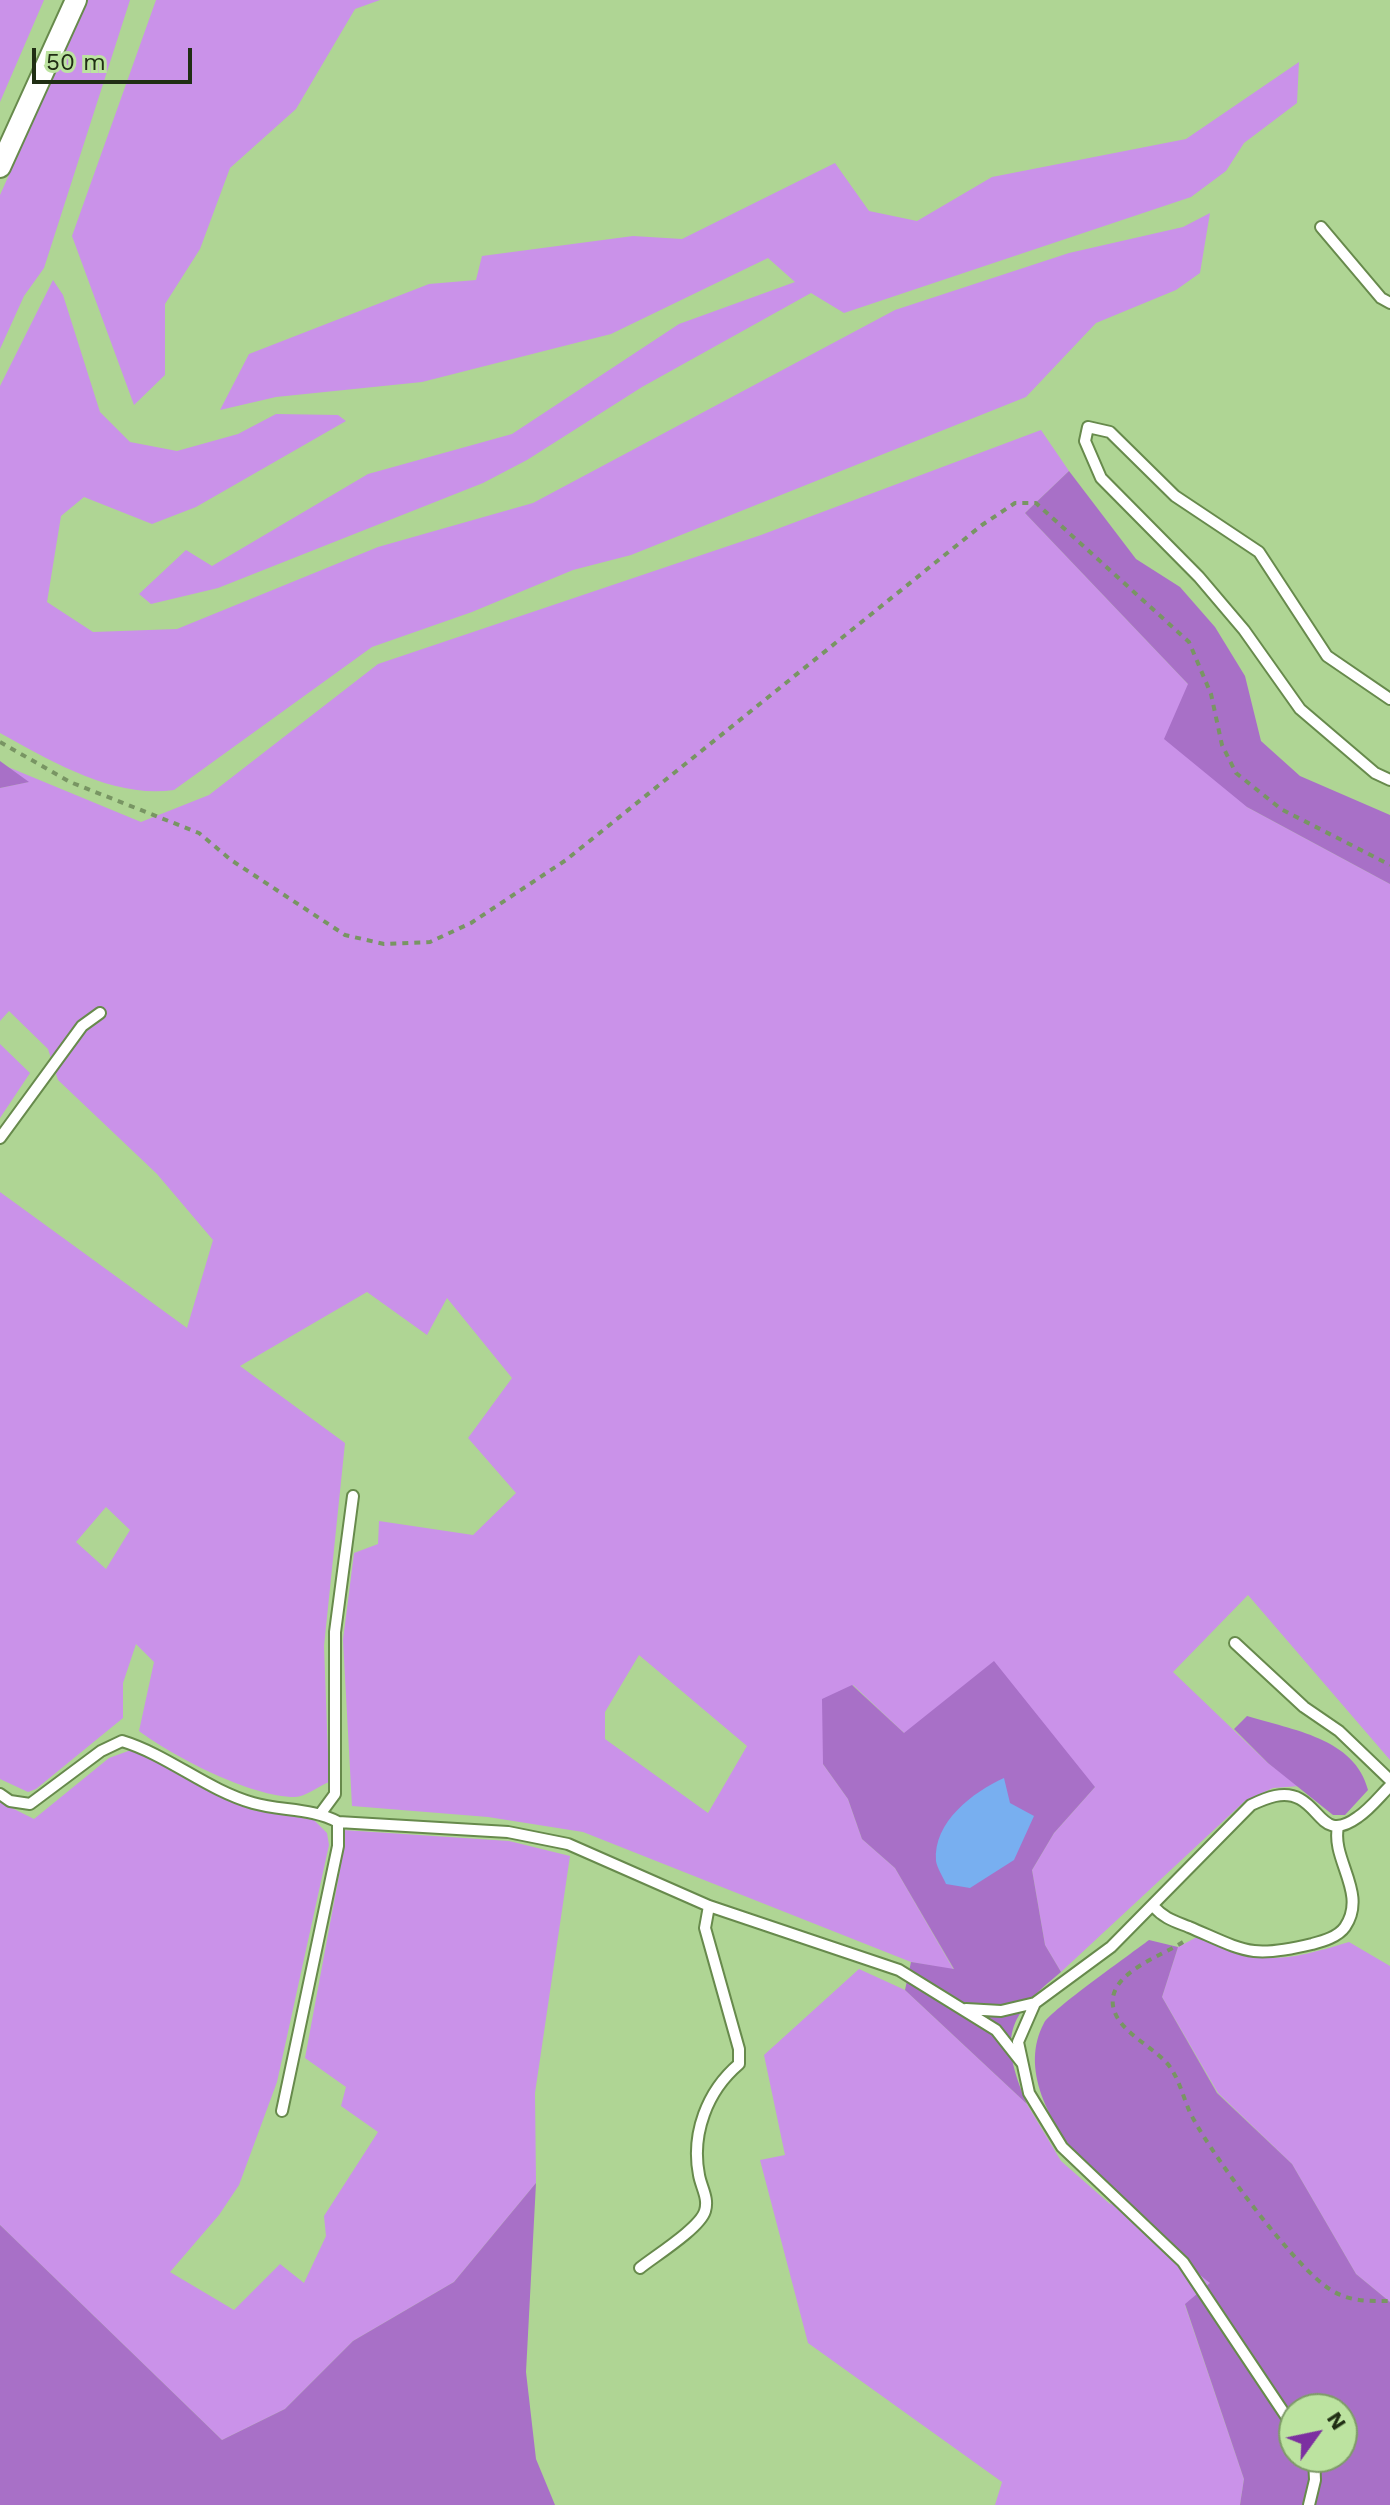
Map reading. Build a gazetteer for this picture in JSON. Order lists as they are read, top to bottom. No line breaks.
{"scale_bar":"50 m","north":"top right"}
